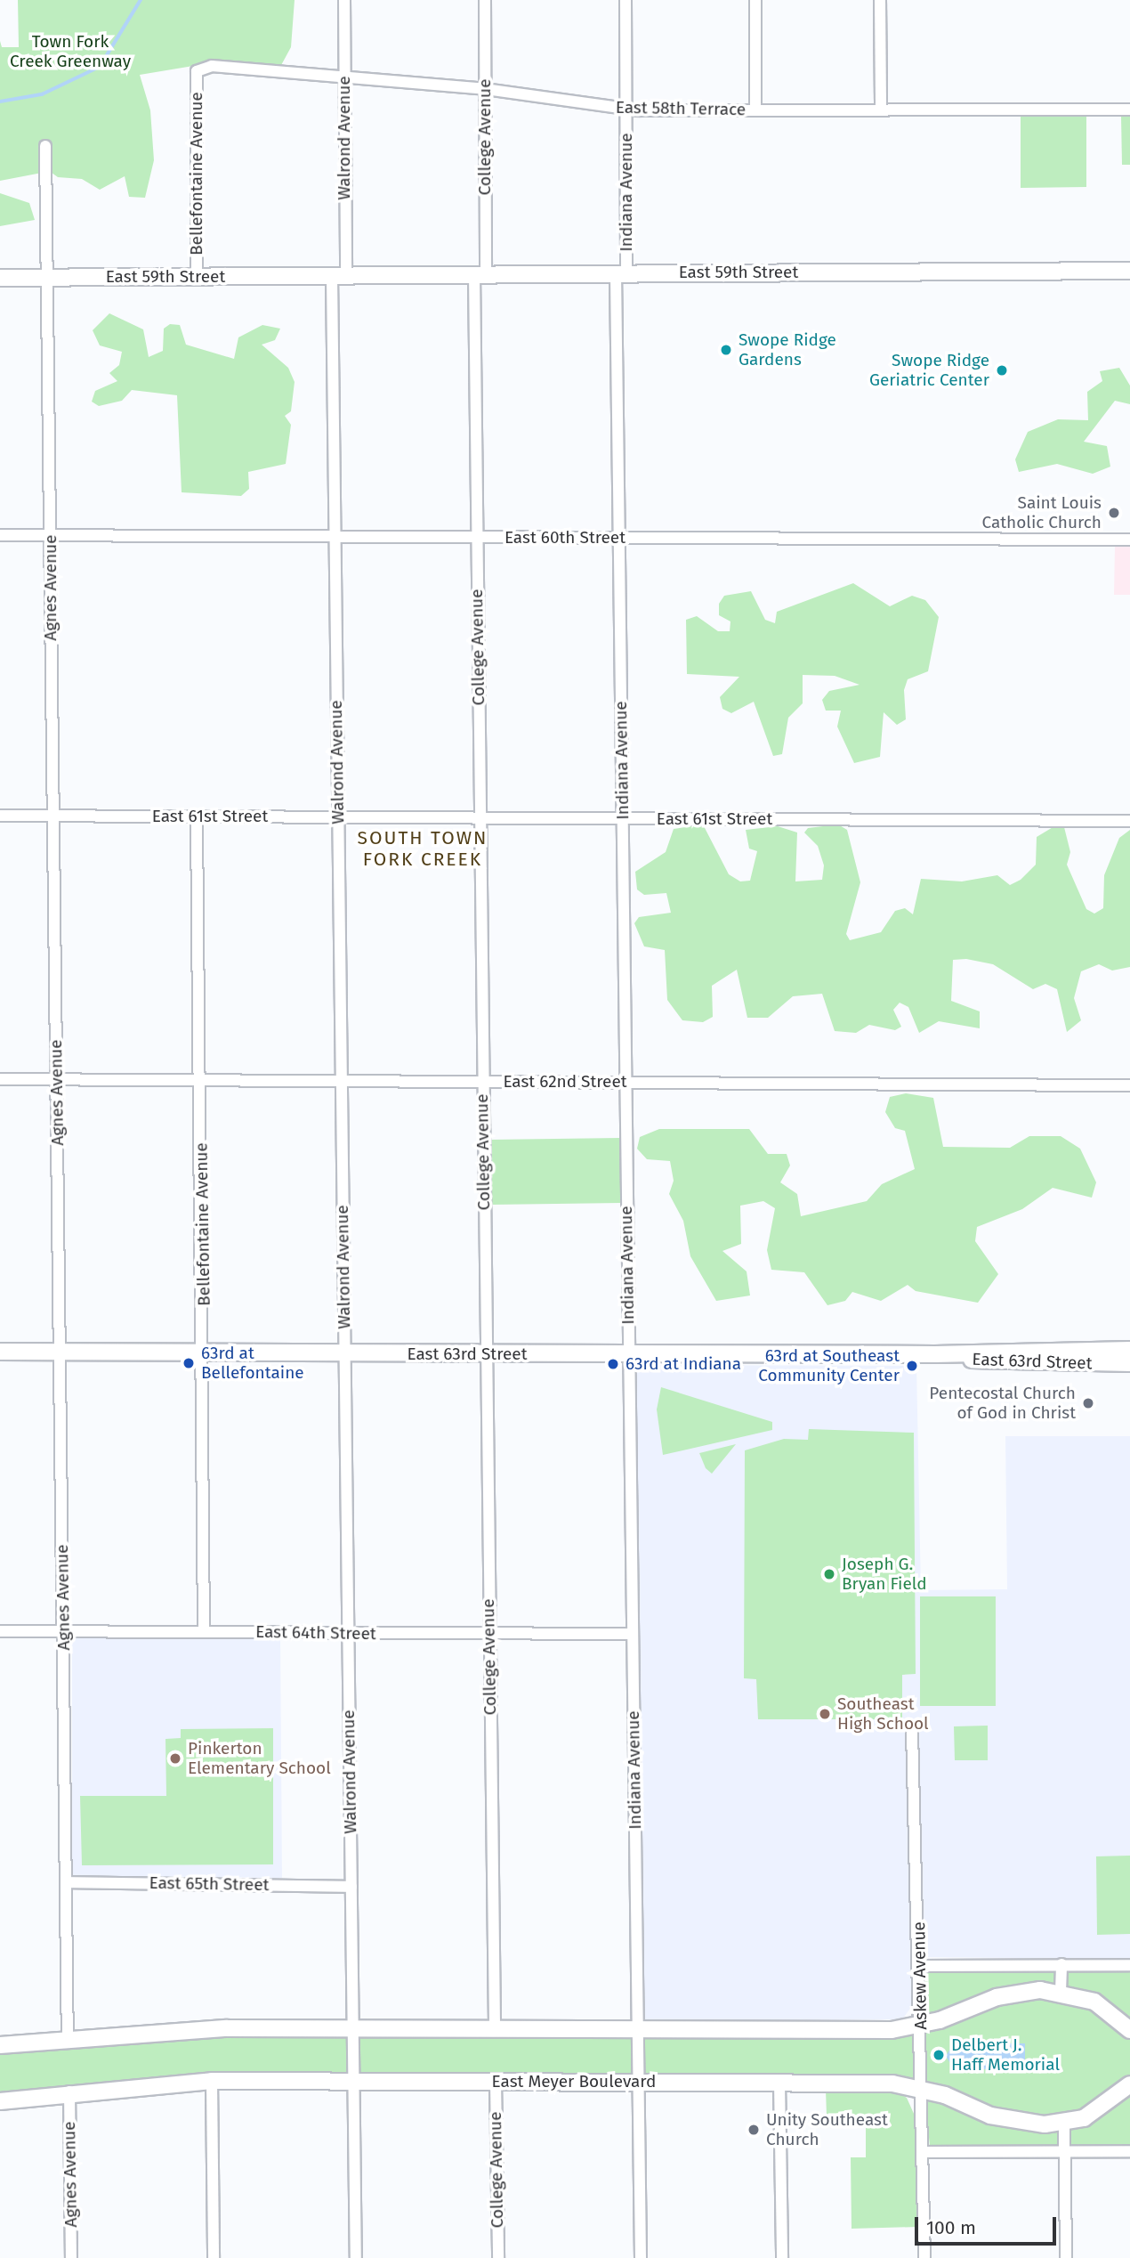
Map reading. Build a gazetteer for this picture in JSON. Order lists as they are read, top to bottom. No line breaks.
{"streets":{"main road":["East 59th Street","East 63rd Street","East Meyer Boulevard"],"street":["East 58th Terrace","College Avenue","Walrond Avenue","Bellefontaine Avenue","Indiana Avenue","East 60th Street","Agnes Avenue","East 61st Street","East 62nd Street","East 64th Street","East 65th Street","Askew Avenue"]},"crossings":[["East 58th Terrace","College Avenue"],["East 58th Terrace","Walrond Avenue"],["East 58th Terrace","Bellefontaine Avenue"],["East 58th Terrace","Indiana Avenue"],["College Avenue","East 59th Street"],["College Avenue","East 60th Street"],["College Avenue","East 61st Street"],["College Avenue","East 62nd Street"],["College Avenue","East 63rd Street"],["College Avenue","East 64th Street"],["College Avenue","East Meyer Boulevard"],["Walrond Avenue","East 59th Street"],["Walrond Avenue","East 60th Street"],["Walrond Avenue","East 61st Street"],["Walrond Avenue","East 62nd Street"],["Walrond Avenue","East 63rd Street"],["Walrond Avenue","East 64th Street"],["Walrond Avenue","East 65th Street"],["Walrond Avenue","East Meyer Boulevard"],["Bellefontaine Avenue","East 59th Street"],["Bellefontaine Avenue","East 61st Street"],["Bellefontaine Avenue","East 62nd Street"],["Bellefontaine Avenue","East 63rd Street"],["Bellefontaine Avenue","East 64th Street"],["Indiana Avenue","East 59th Street"],["Indiana Avenue","East 60th Street"],["Indiana Avenue","East 61st Street"],["Indiana Avenue","East 62nd Street"],["Indiana Avenue","East 63rd Street"],["Indiana Avenue","East 64th Street"],["Indiana Avenue","East Meyer Boulevard"],["East 59th Street","Agnes Avenue"],["East 60th Street","Agnes Avenue"],["Agnes Avenue","East 61st Street"],["Agnes Avenue","East 62nd Street"],["Agnes Avenue","East 63rd Street"],["Agnes Avenue","East 64th Street"],["Agnes Avenue","East 65th Street"],["Agnes Avenue","East Meyer Boulevard"],["Askew Avenue","East Meyer Boulevard"]],"districts":["SOUTH TOWN FORK CREEK"],"parks":["Town Fork Creek Greenway"],"places":["Swope Ridge Gardens","Swope Ridge Geriatric Center","Saint Louis Catholic Church","63rd at Bellefontaine","63rd at Indiana","63rd at Southeast Community Center","Pentecostal Church of God in Christ","Joseph G. Bryan Field","Southeast High School","Pinkerton Elementary School","Delbert J. Haff Memorial","Unity Southeast Church"],"scale_bar":"100 m"}
